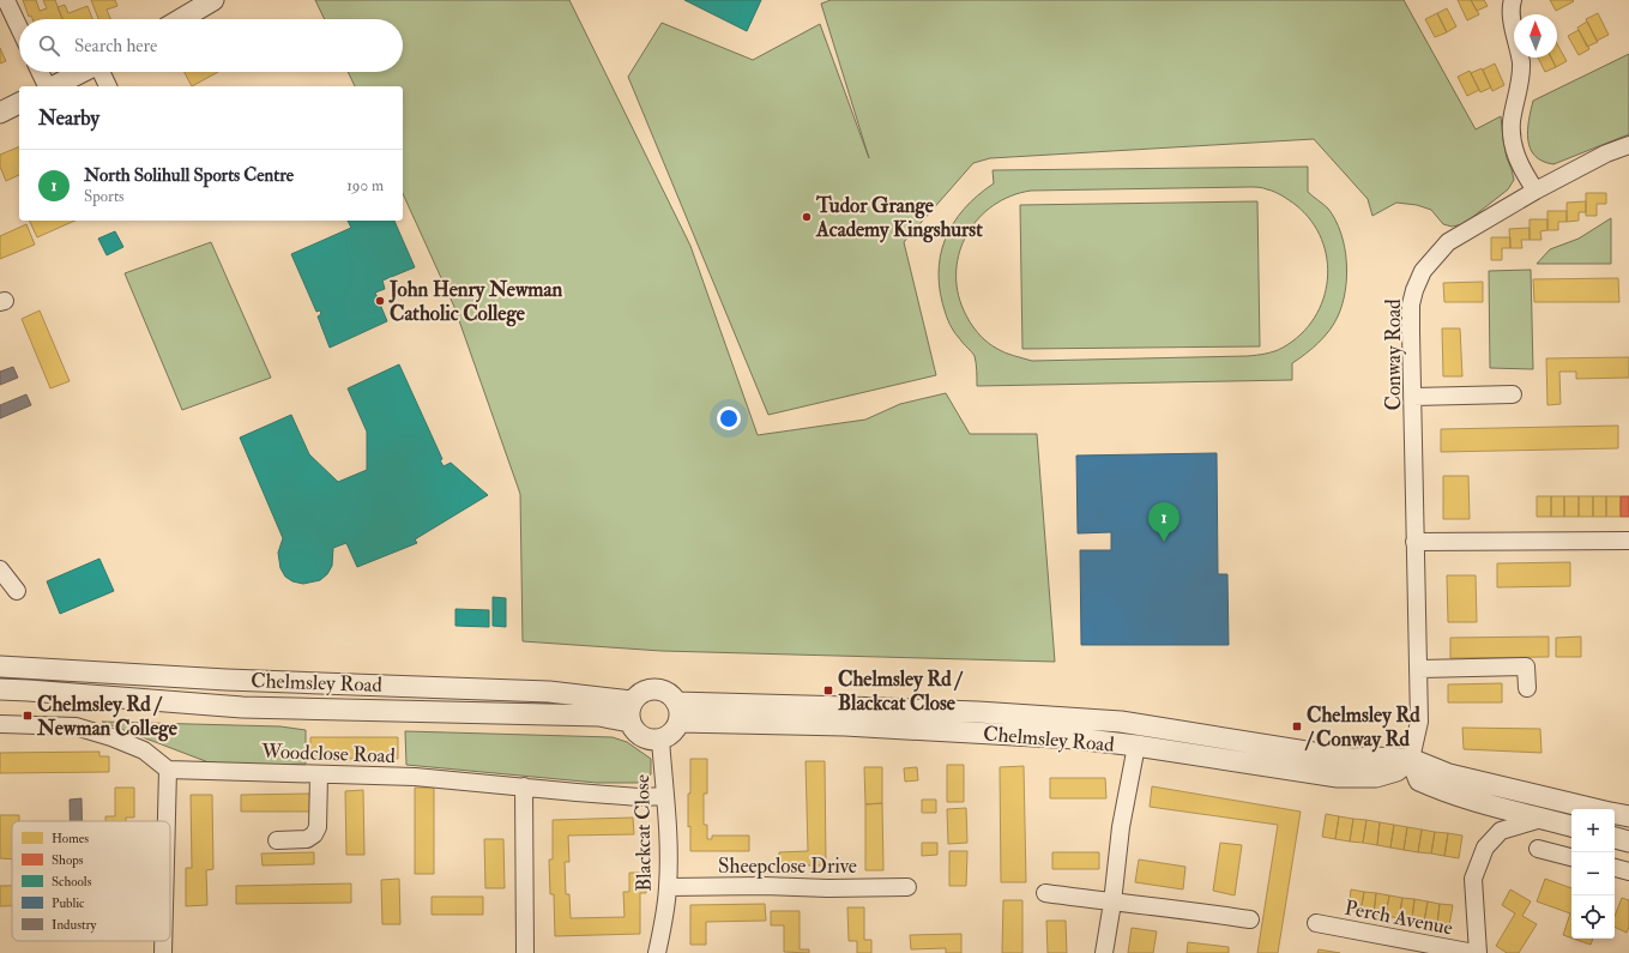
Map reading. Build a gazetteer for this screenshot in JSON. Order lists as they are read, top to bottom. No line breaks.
{"streets":{"street":["Conway Road","Chelmsley Road","Woodclose Road","Blackcat Close","Sheepclose Drive","Perch Avenue"]},"crossings":[["Conway Road","Chelmsley Road"],["Chelmsley Road","Blackcat Close"],["Woodclose Road","Blackcat Close"],["Blackcat Close","Sheepclose Drive"]],"places":{"other":["Tudor Grange Academy Kingshurst","John Henry Newman Catholic College"],"transit":["Chelmsley Rd / Blackcat Close","Chelmsley Rd / Newman College","Chelmsley Rd / Conway Rd"]},"legend":["Homes","Shops","Schools","Public","Industry"],"north":"top","page":{"search":"Search here","heading":"Nearby","list":[{"mark":"1","name":"North Solihull Sports Centre","note":"Sports","value":"190 m"}],"pins":"1","map_buttons":["+","−"]}}
